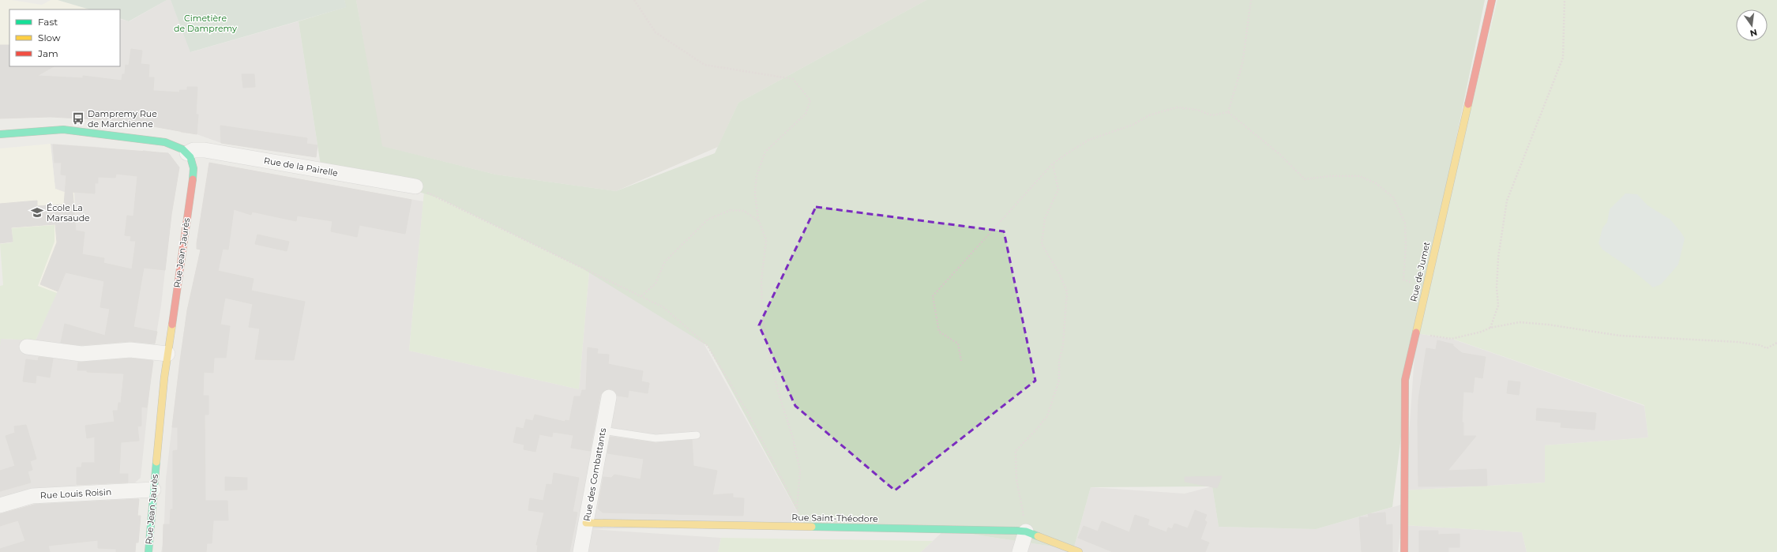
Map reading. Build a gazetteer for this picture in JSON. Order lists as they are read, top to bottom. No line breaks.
{"streets":{"street":["Rue de la Pairelle","Rue Jean Jaurès","Rue de Jumet","Rue des Combattants","Rue Louis Roisin","Rue Saint-Théodore"]},"crossings":[["Rue de la Pairelle","Rue Jean Jaurès"],["Rue Jean Jaurès","Rue Louis Roisin"],["Rue des Combattants","Rue Saint-Théodore"]],"parks":["Cimetière de Dampremy"],"places":{"bus stop":["Dampremy Rue de Marchienne"],"school or university":["École La Marsaude"]},"legend":["Fast","Slow","Jam"],"north":"bottom"}
